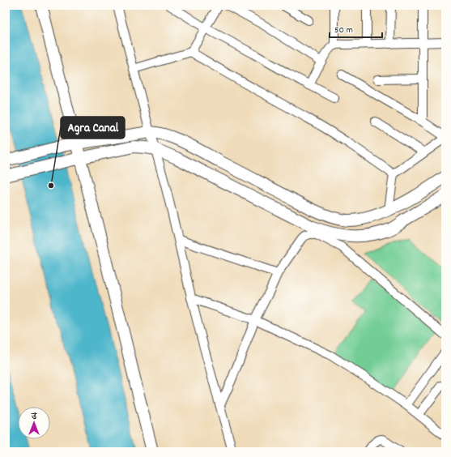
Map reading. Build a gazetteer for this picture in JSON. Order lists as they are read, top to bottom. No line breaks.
{"places":["Agra Canal"],"scale_bar":"50 m","north":"top"}
